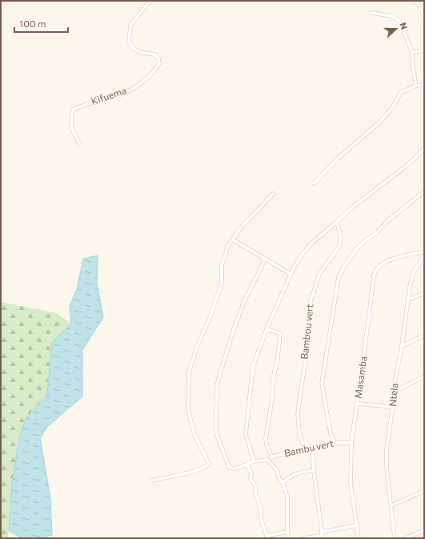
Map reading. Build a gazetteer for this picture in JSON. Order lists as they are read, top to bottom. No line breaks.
{"streets":{"street":["Kifuema","Bambou vert","Masamba","Ntela","Bambu vert"]},"crossings":[["Bambou vert","Bambu vert"],["Masamba","Bambu vert"]],"scale_bar":"100 m","north":"right"}
